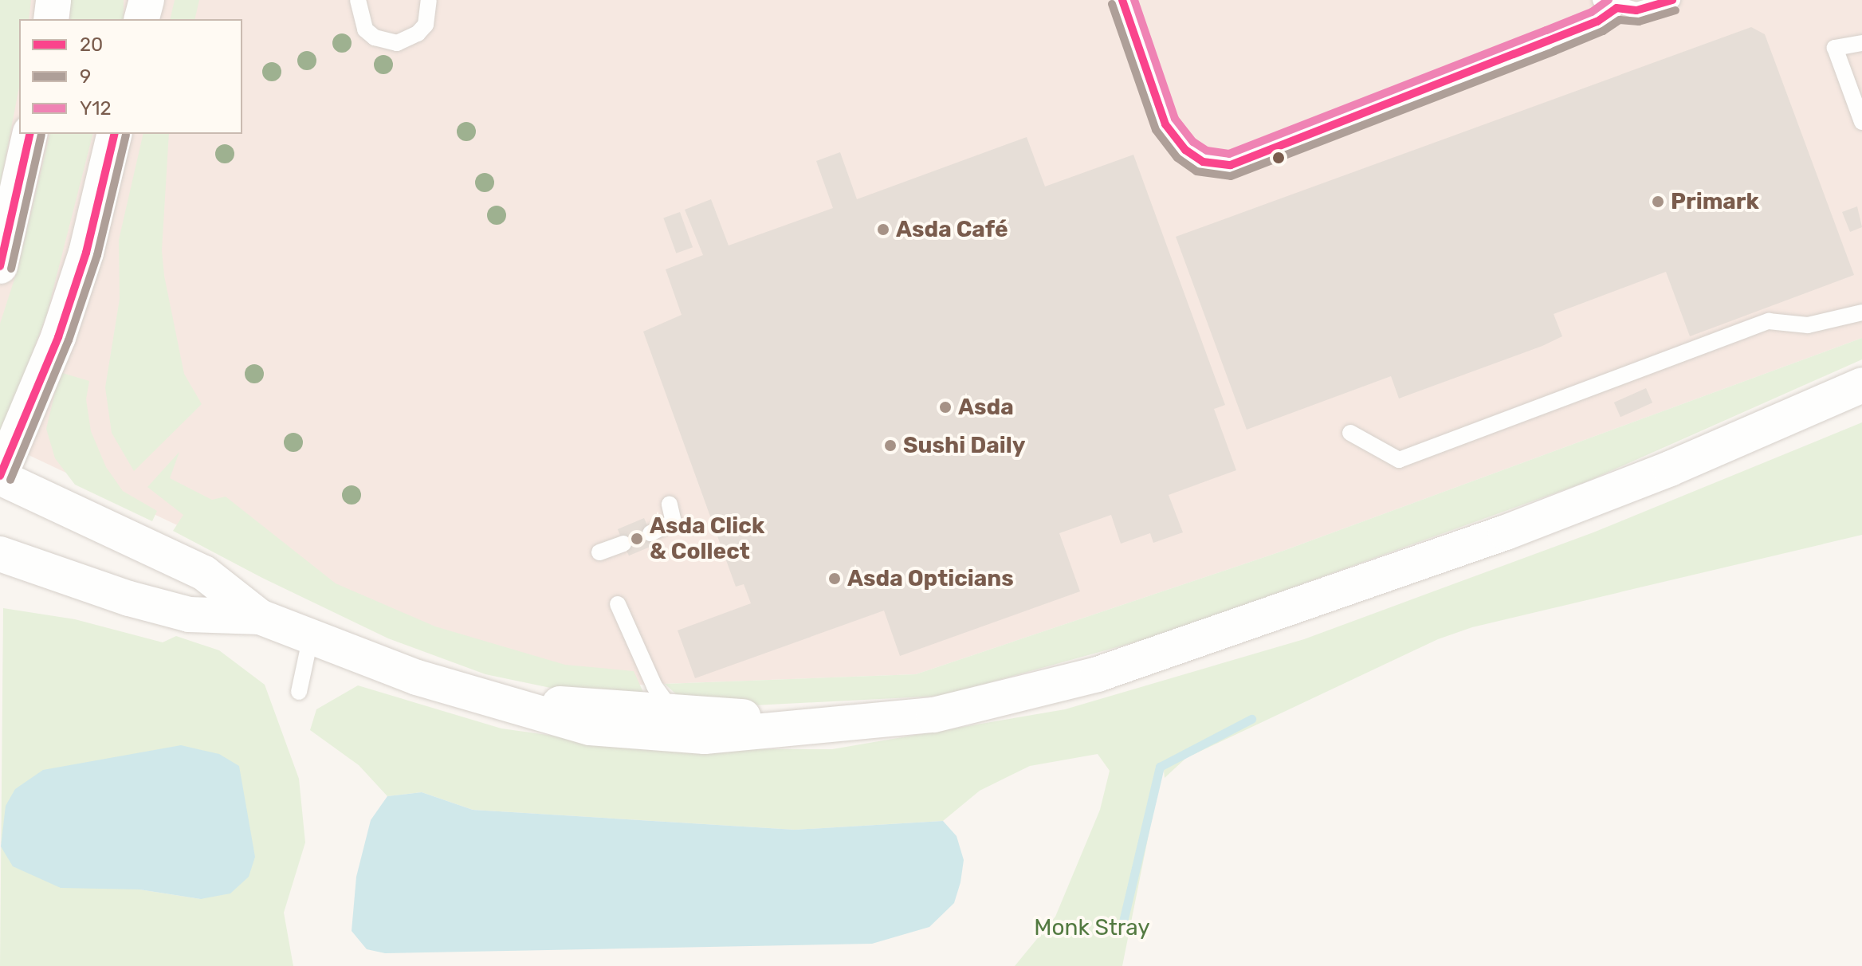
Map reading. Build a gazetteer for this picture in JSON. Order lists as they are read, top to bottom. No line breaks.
{"parks":["Monk Stray"],"places":["Primark","Asda Café","Asda","Sushi Daily","Asda Click & Collect","Asda Opticians"],"lines":["transit line 20","transit line Y12","transit line 9"],"legend":["20","9","Y12"]}
